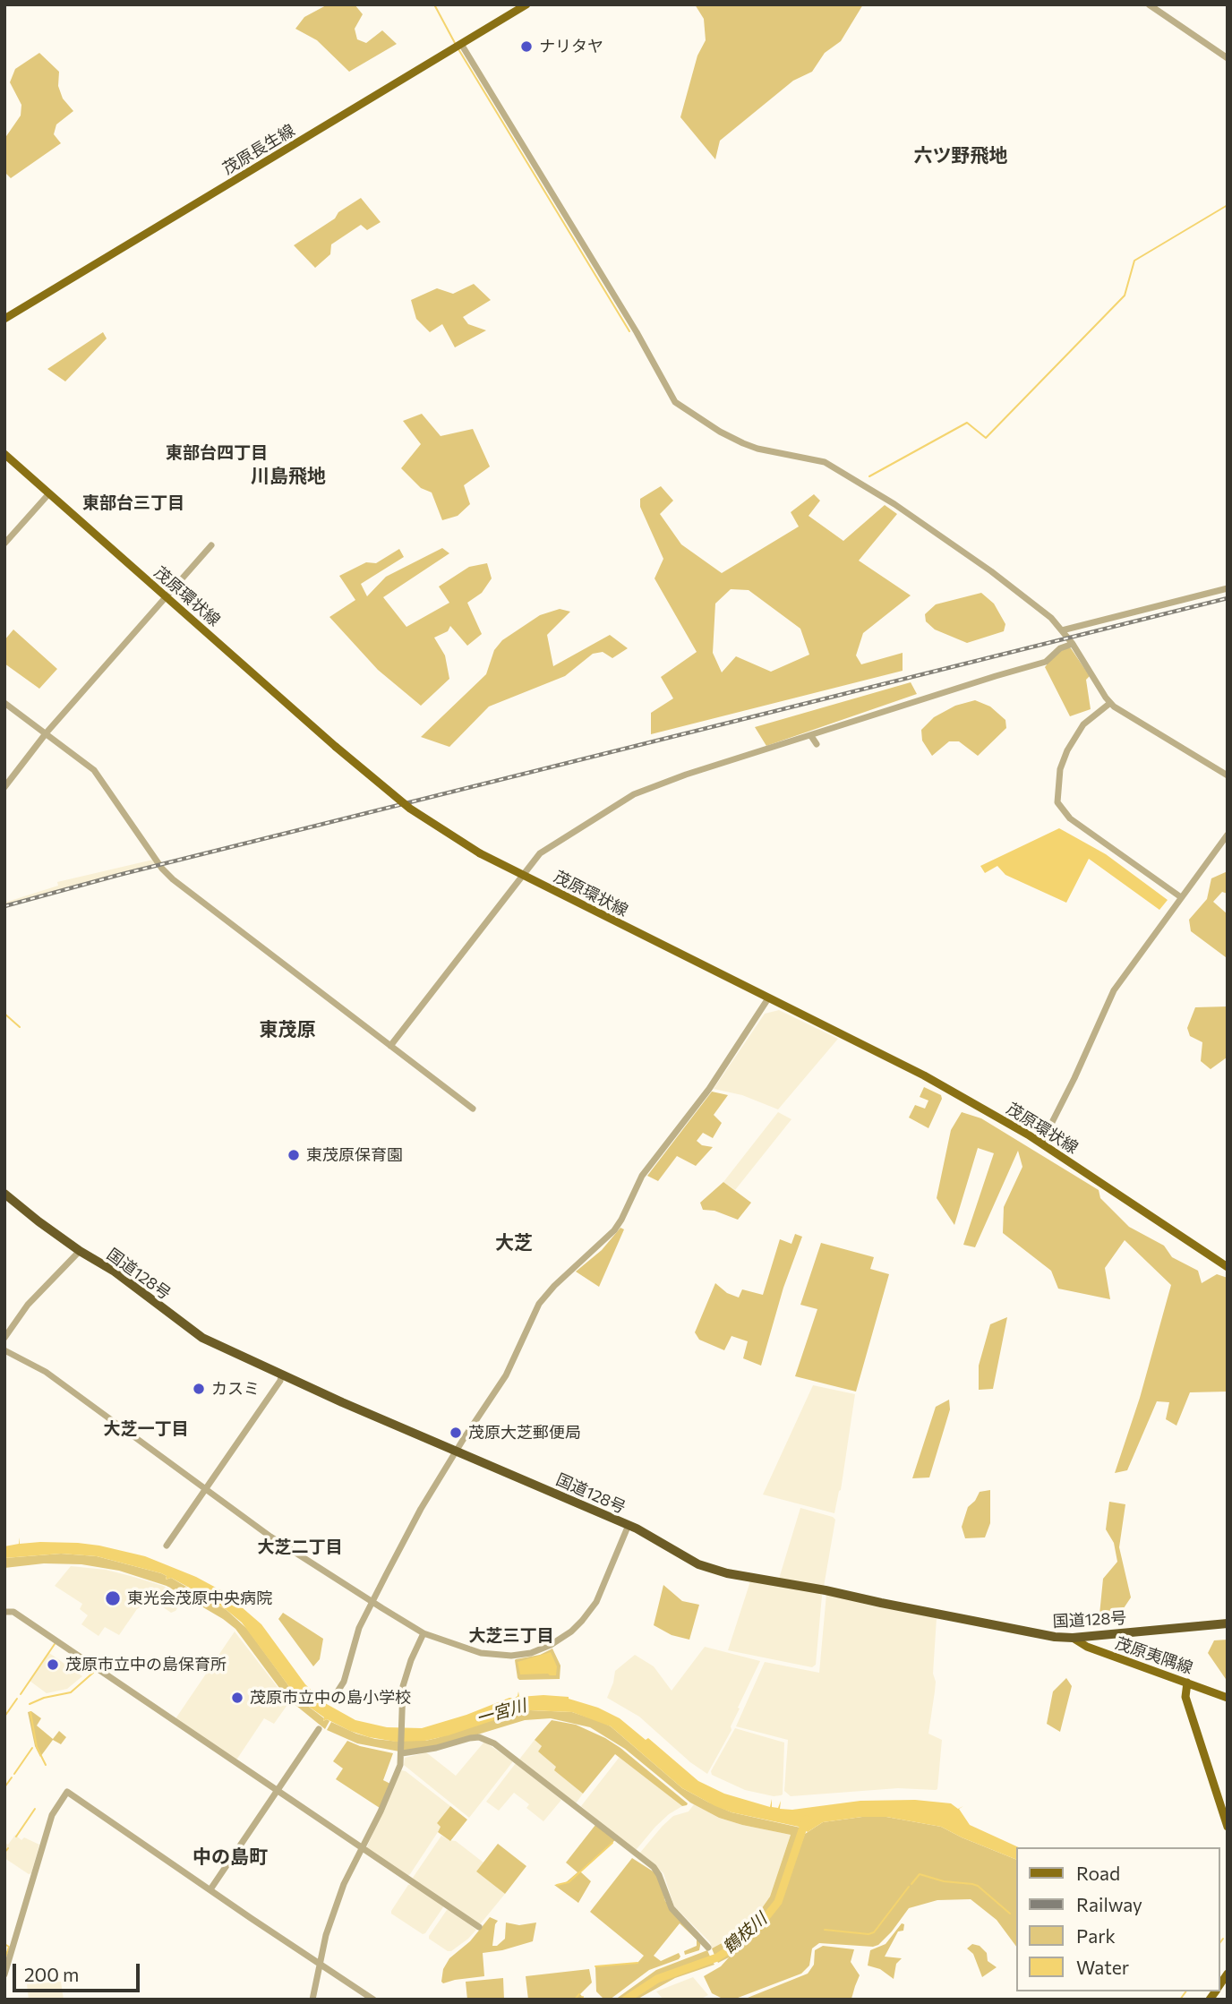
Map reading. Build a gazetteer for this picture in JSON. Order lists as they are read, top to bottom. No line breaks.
{"streets":{"highway":["国道128号"],"main road":["茂原長生線","茂原環状線","茂原夷隅線"]},"crossings":[["国道128号","茂原夷隅線"]],"districts":["六ツ野飛地","東部台四丁目","川島飛地","東部台三丁目","東茂原","大芝","大芝一丁目","大芝二丁目","大芝三丁目","中の島町"],"water":["一宮川","鶴枝川"],"places":["ナリタヤ","東茂原保育園","カスミ","茂原大芝郵便局","東光会茂原中央病院","茂原市立中の島保育所","茂原市立中の島小学校"],"legend":["Road","Railway","Park","Water"],"scale_bar":"200 m"}
